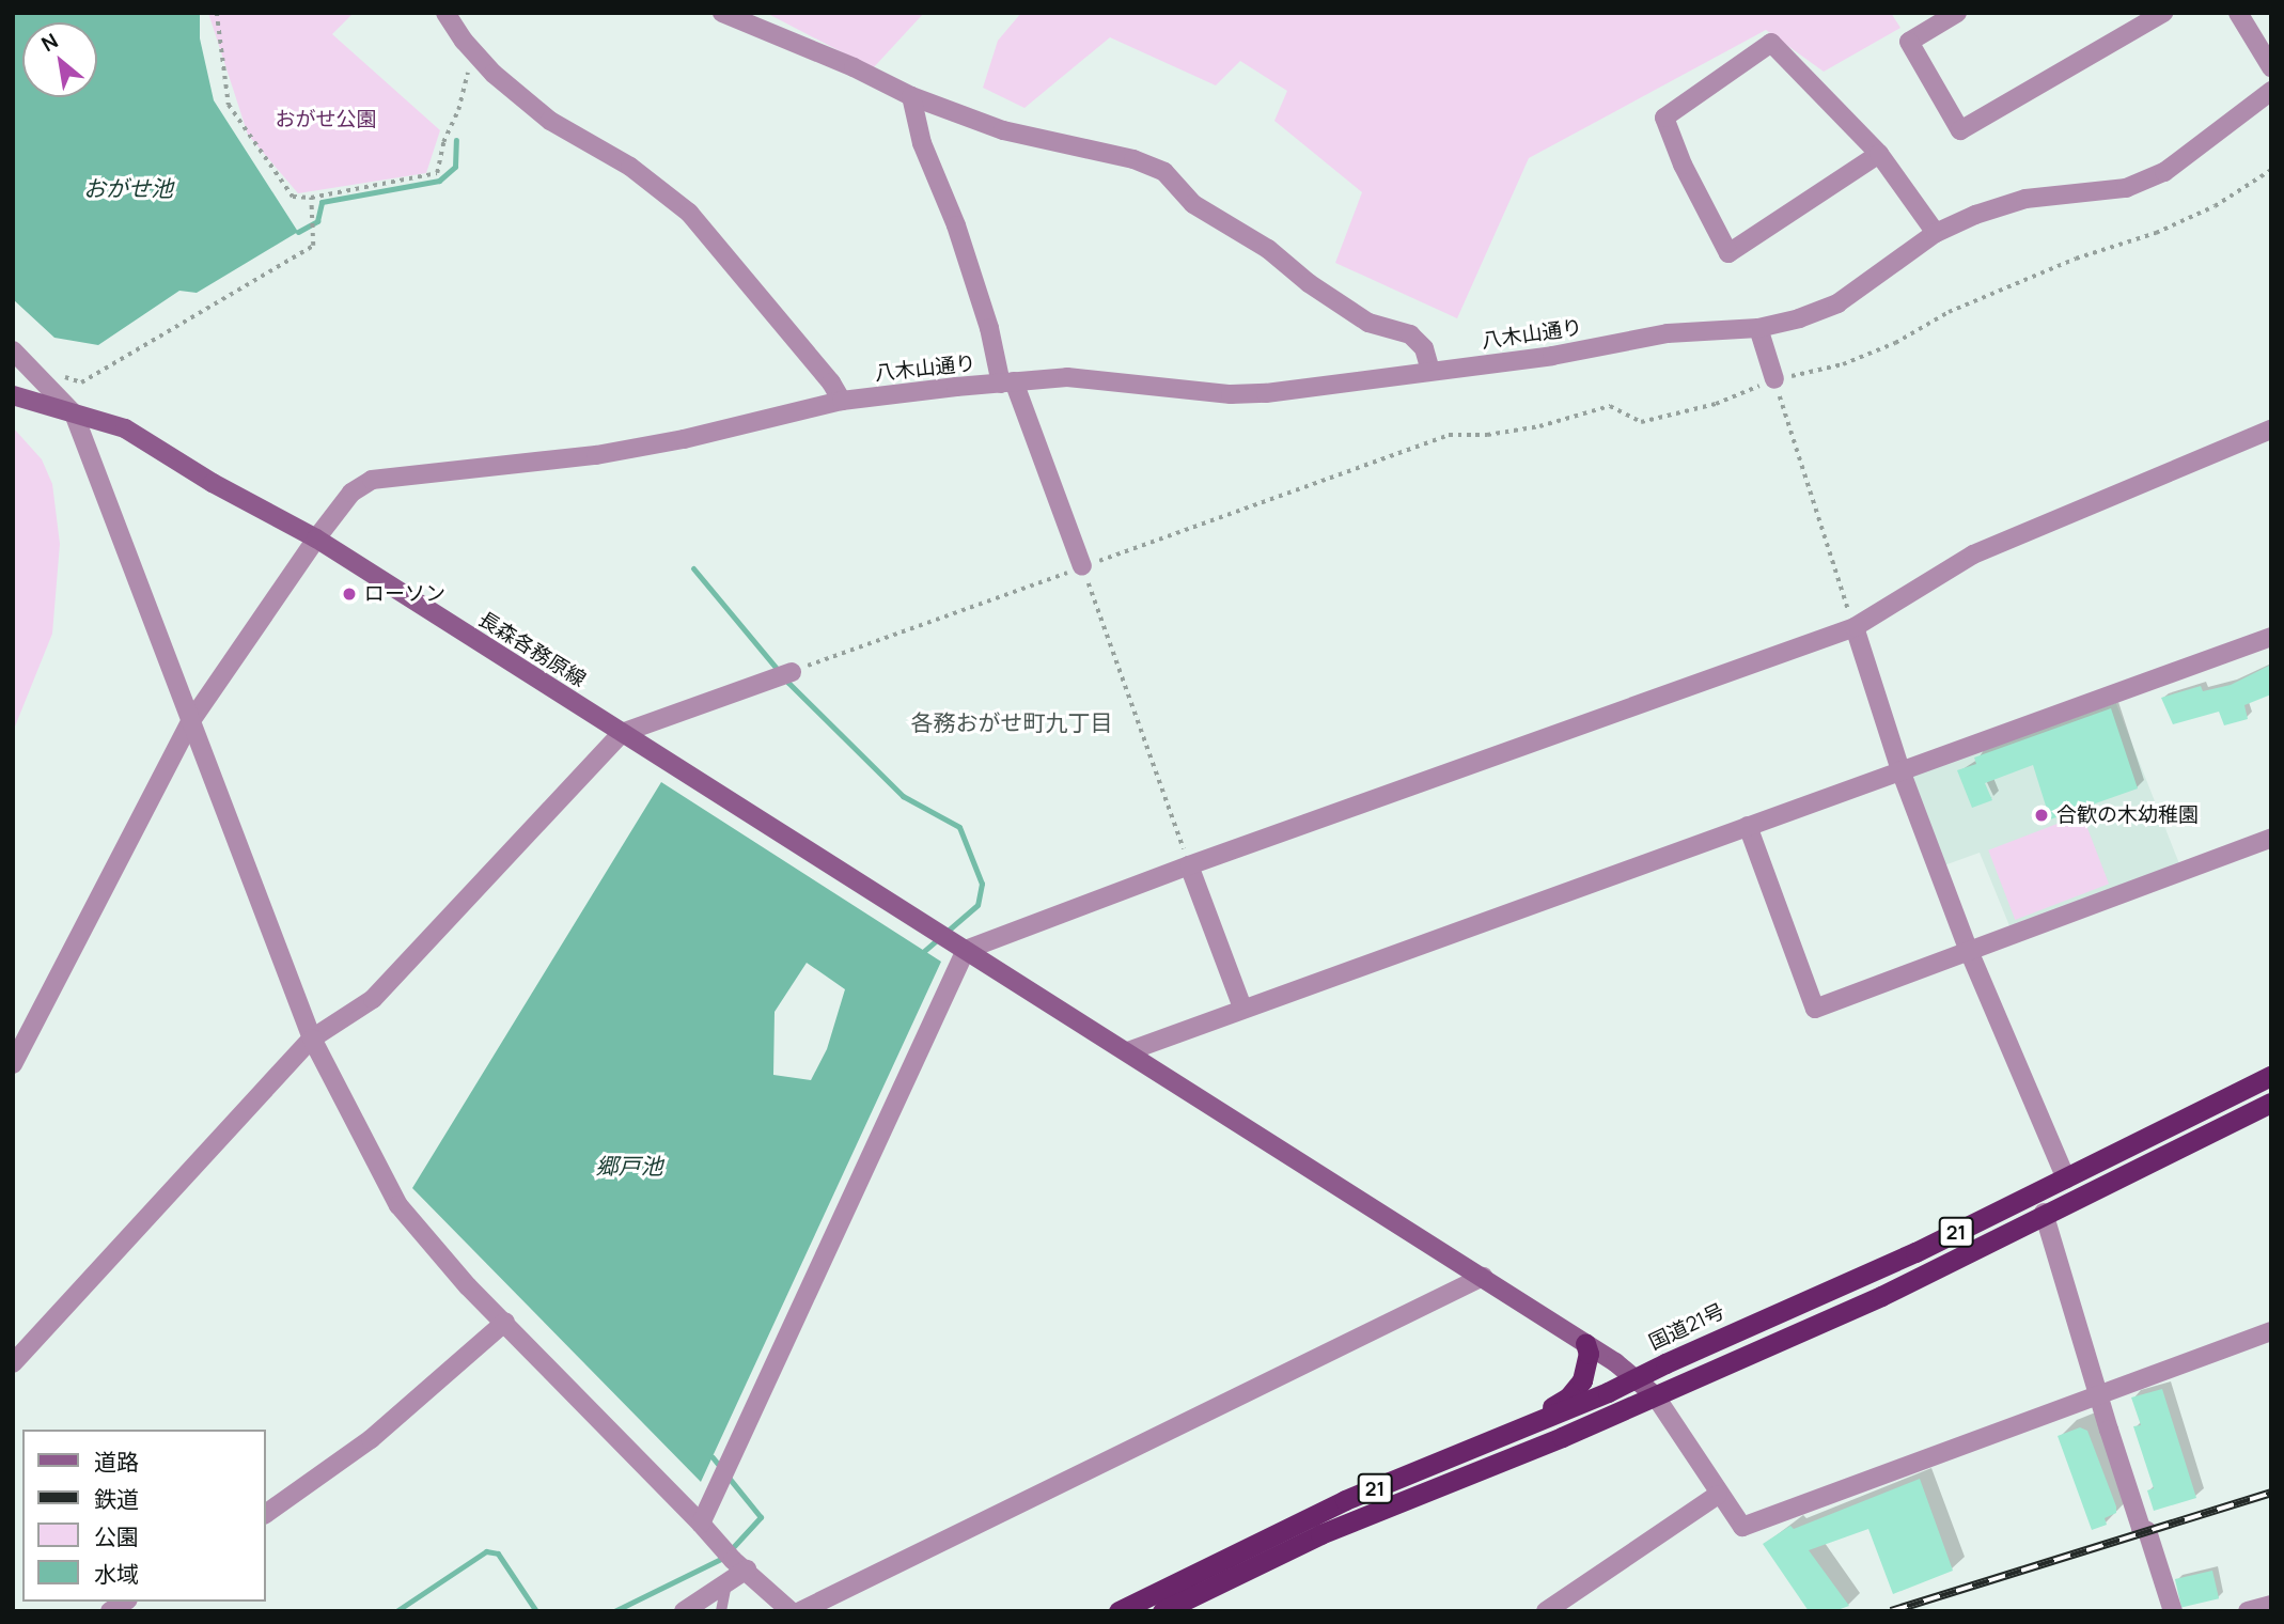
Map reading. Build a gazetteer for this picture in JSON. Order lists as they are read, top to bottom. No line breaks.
{"streets":{"highway":["21","国道21号"],"main road":["長森各務原線"],"street":["八木山通り"]},"crossings":[["八木山通り","長森各務原線"],["長森各務原線","21"],["長森各務原線","国道21号"]],"districts":["各務おがせ町九丁目"],"water":["おがせ池","郷戸池"],"parks":["おがせ公園"],"places":["ローソン","合歓の木幼稚園"],"legend":["道路","鉄道","公園","水域"],"north":"top left"}
